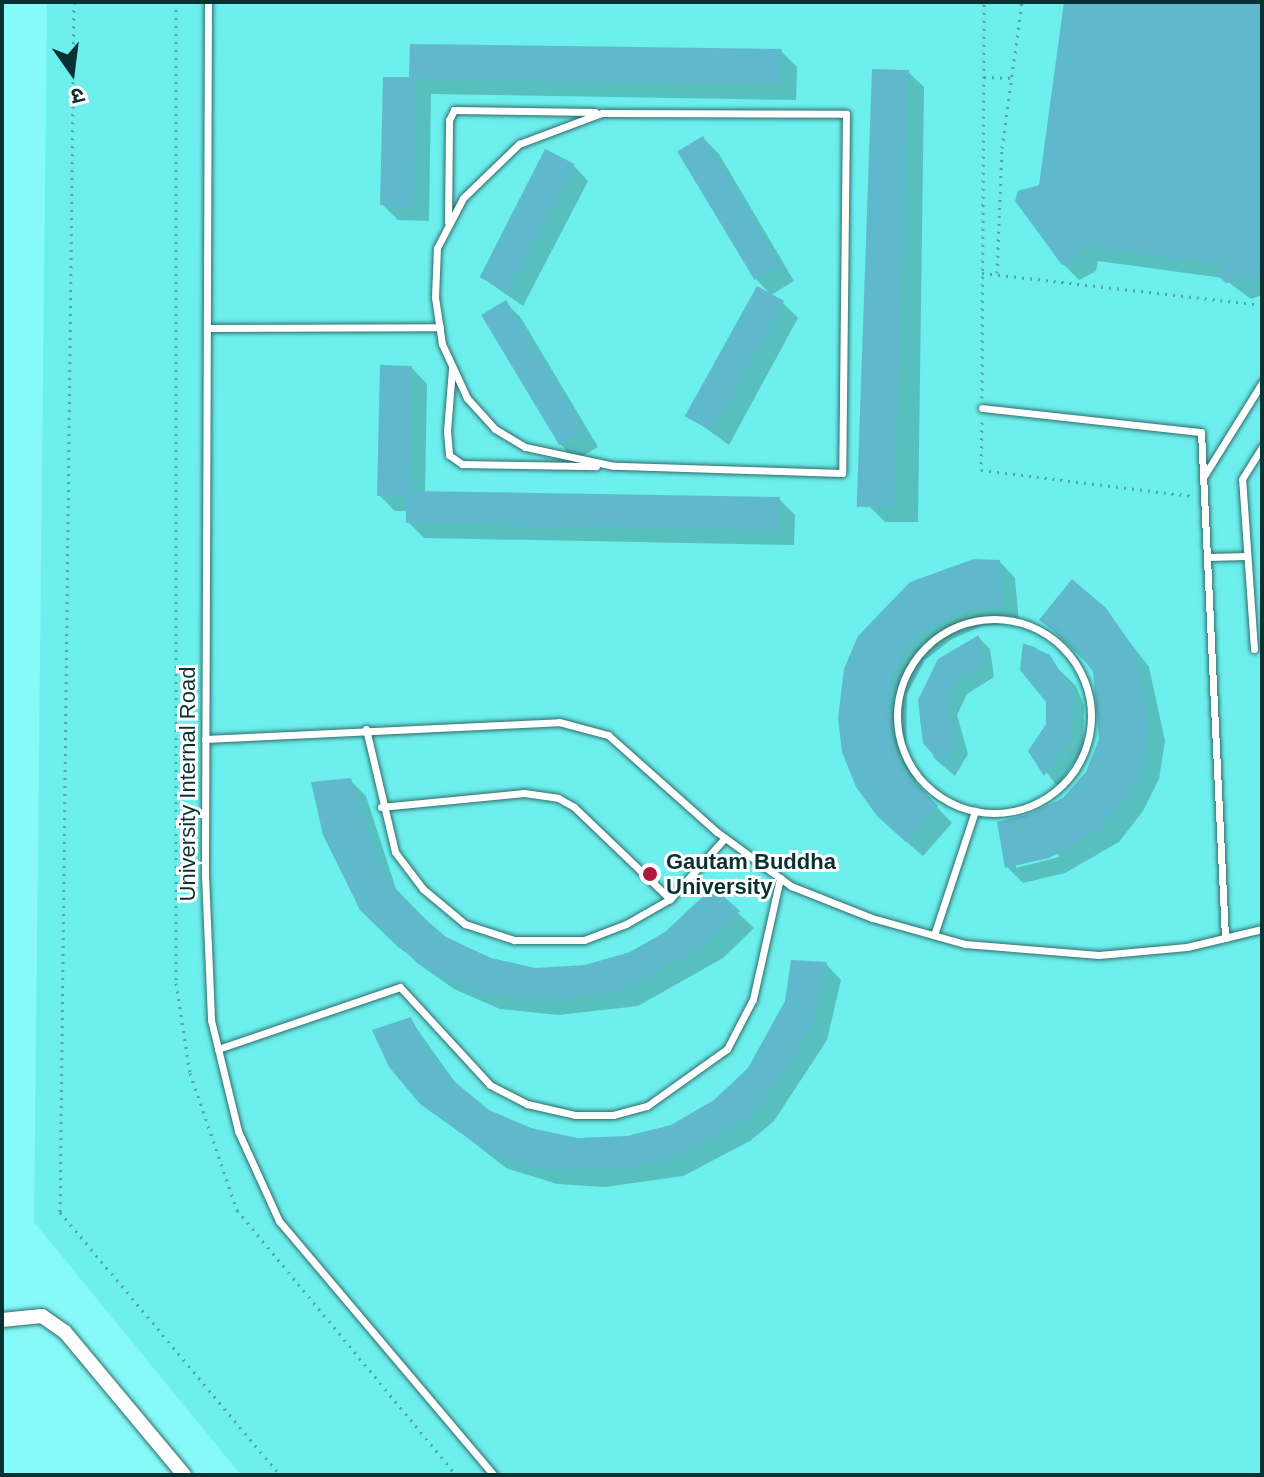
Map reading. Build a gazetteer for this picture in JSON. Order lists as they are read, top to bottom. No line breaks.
{"streets":{"lane":["University Internal Road"]},"places":["Gautam Buddha University"],"north":"bottom"}
